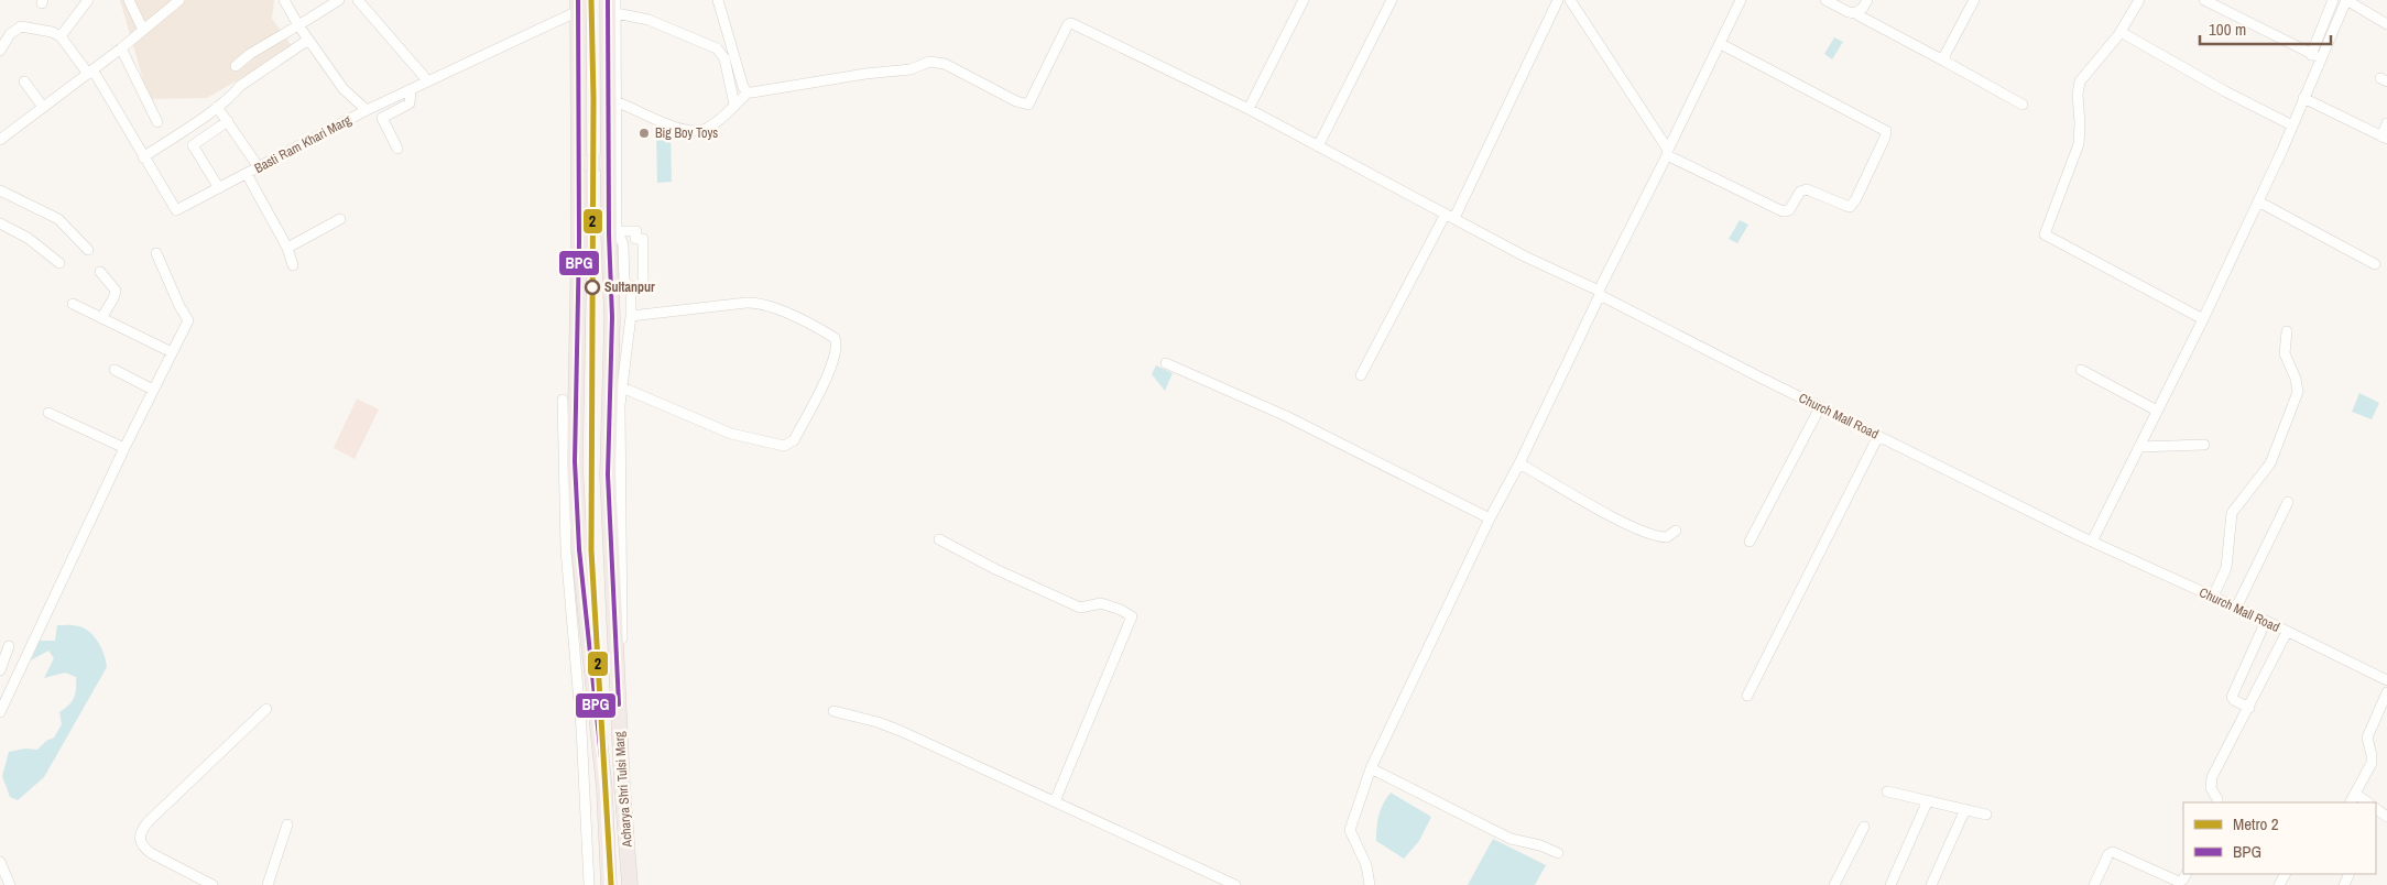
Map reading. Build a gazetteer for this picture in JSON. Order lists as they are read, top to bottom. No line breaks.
{"streets":{"highway":["Acharya Shri Tulsi Marg"],"street":["Basti Ram Khari Marg","Church Mall Road"]},"crossings":[["Basti Ram Khari Marg","Acharya Shri Tulsi Marg"]],"places":["Big Boy Toys","Sultanpur"],"lines":["metro line 2","transit line BPG"],"legend":["Metro 2","BPG"],"scale_bar":"100 m"}
